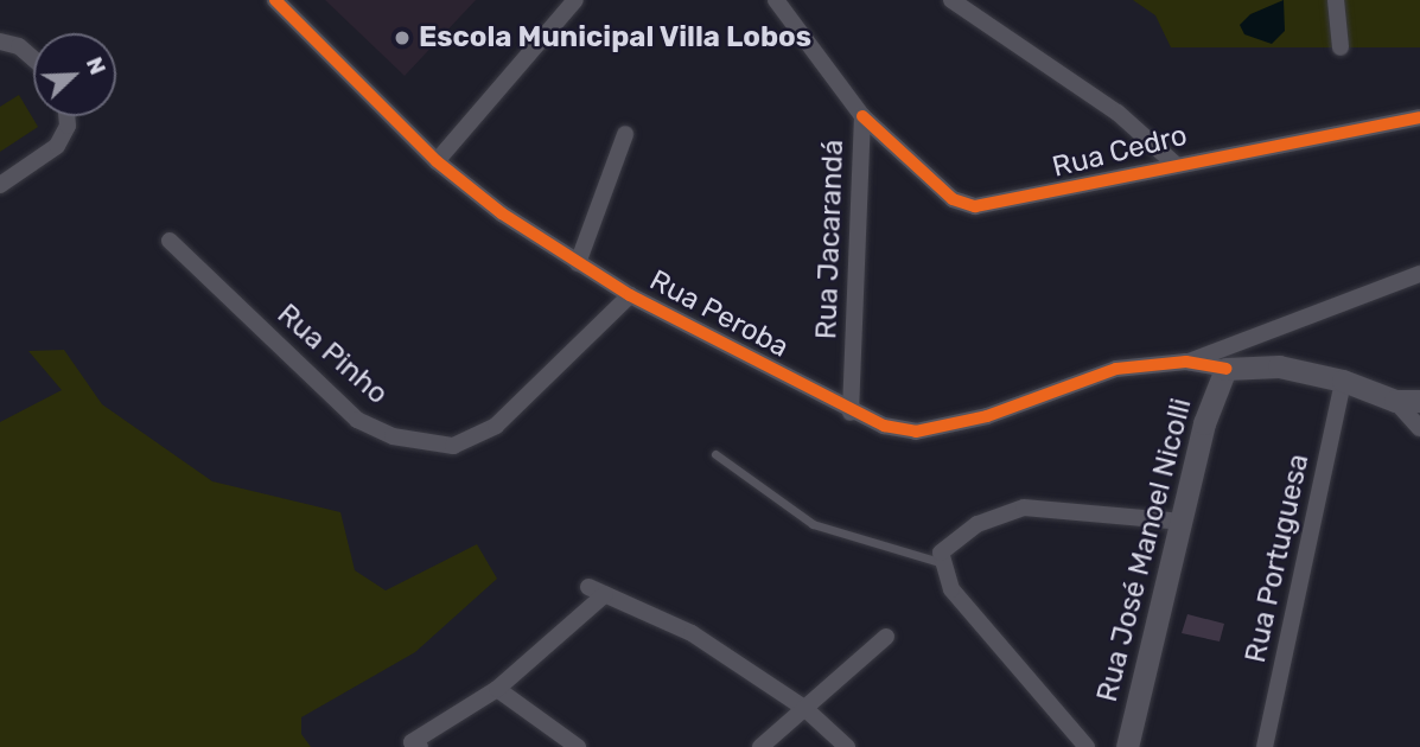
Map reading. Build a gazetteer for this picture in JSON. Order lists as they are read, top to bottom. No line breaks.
{"streets":{"main road":["Rua José Manoel Nicolli"],"street":["Rua Cedro","Rua Jacarandá","Rua Peroba","Rua Pinho","Rua Portuguesa"]},"crossings":[["Rua Cedro","Rua Jacarandá"],["Rua Jacarandá","Rua Peroba"],["Rua Peroba","Rua Pinho"],["Rua Peroba","Rua José Manoel Nicolli"]],"places":["Escola Municipal Villa Lobos"],"north":"top right"}
